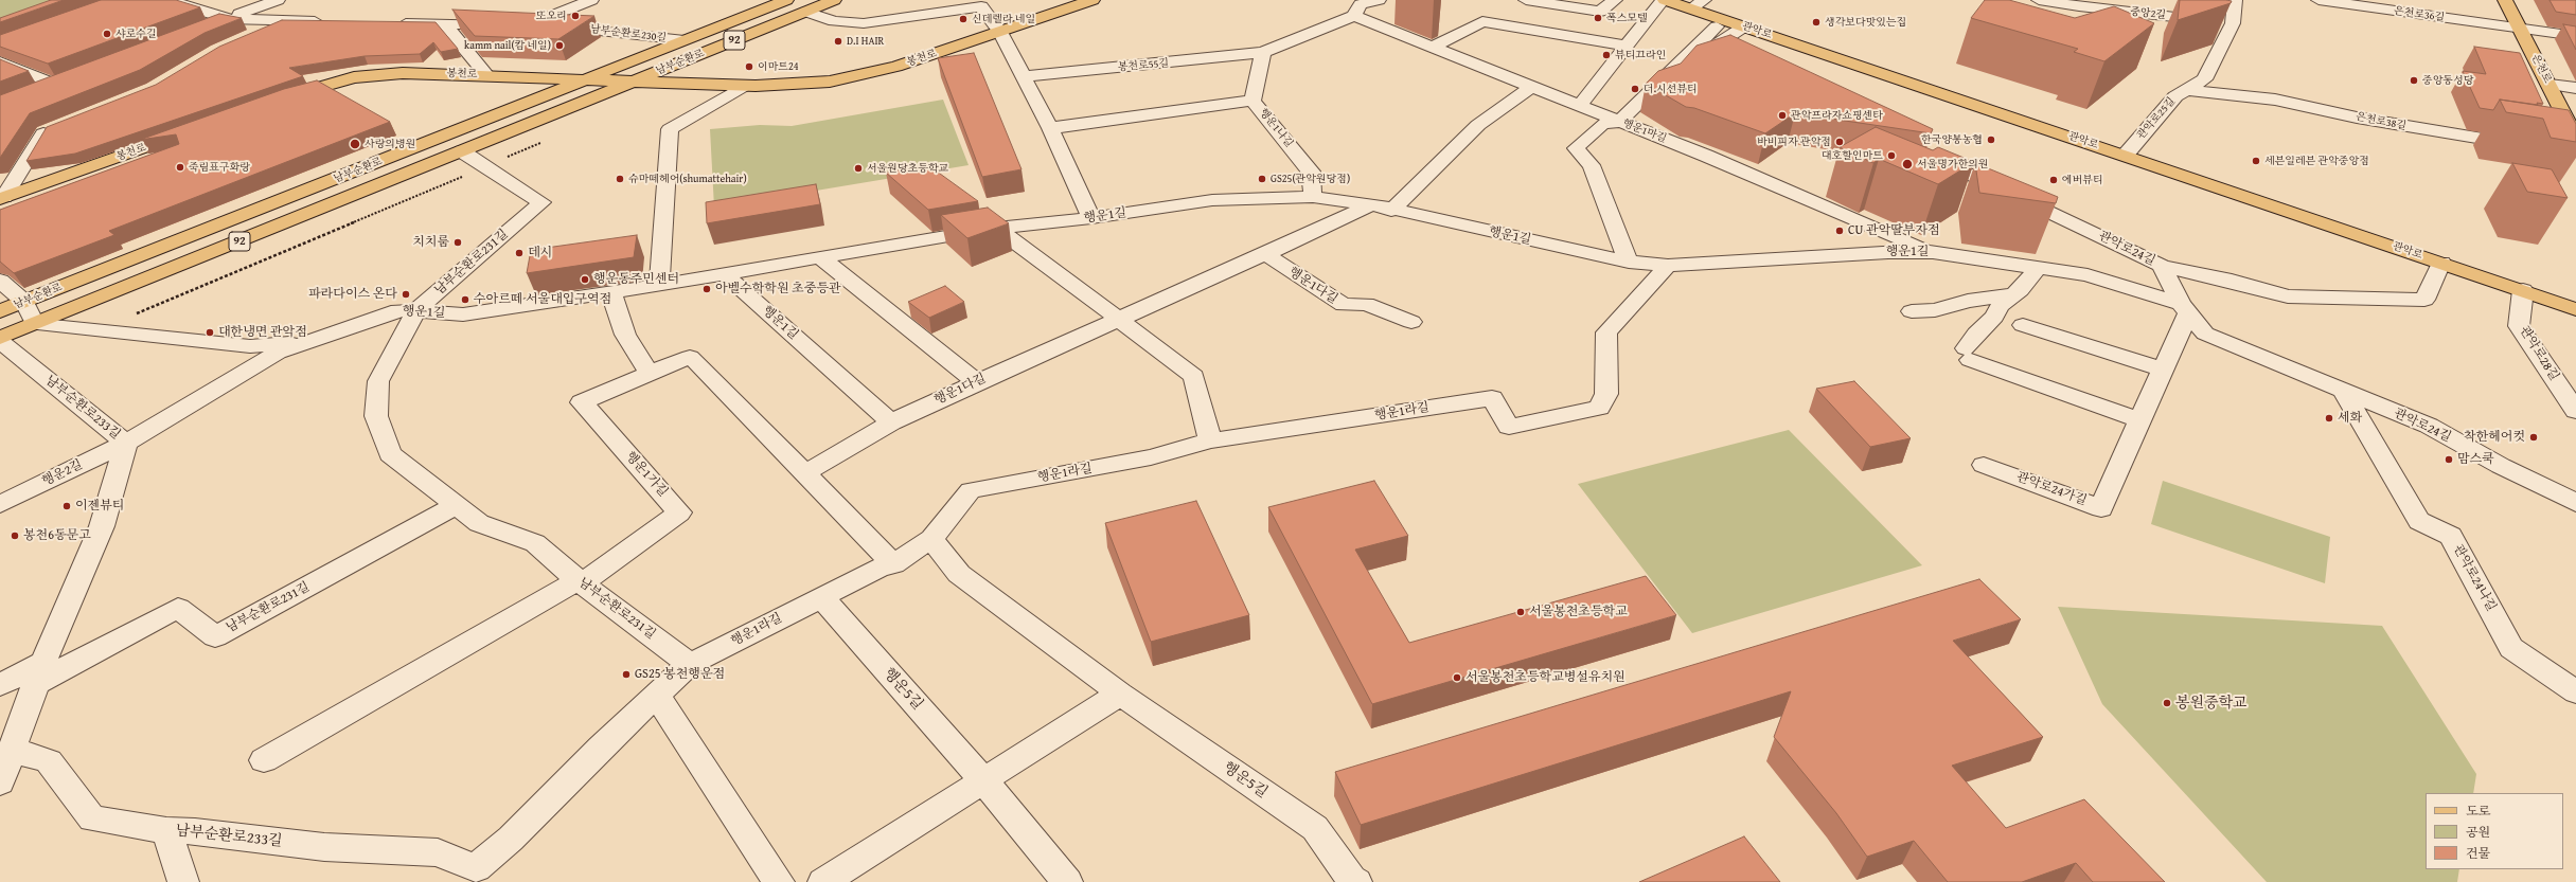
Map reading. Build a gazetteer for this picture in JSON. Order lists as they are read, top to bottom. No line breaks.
{"streets":{"main road":["관악로","92","봉천로","남부순환로","은천로"],"street":["중앙2길","은천로36길","남부순환로230길","봉천로55길","관악로25길","은천로38길","행운1나길","행운1마길","행운1길","관악로24길","남부순환로231길","행운1다길","관악로28길","남부순환로233길","행운1라길","행운2길","행운1가길","관악로24가길","관악로24나길","행운5길"]},"crossings":[["중앙2길","관악로25길"],["은천로36길","은천로"],["관악로","관악로25길"],["관악로","행운1마길"],["관악로","관악로28길"],["남부순환로230길","봉천로"],["남부순환로230길","남부순환로"],["봉천로","남부순환로"],["봉천로","행운1길"],["남부순환로","행운1길"],["남부순환로","남부순환로231길"],["봉천로55길","행운1나길"],["관악로25길","은천로38길"],["행운1나길","행운1길"],["행운1마길","행운1길"],["행운1길","관악로24길"],["행운1길","남부순환로231길"],["행운1길","행운1다길"],["행운1길","남부순환로233길"],["행운1길","행운1라길"],["행운1길","행운2길"],["행운1길","관악로24가길"],["관악로24길","관악로24가길"],["관악로24길","관악로24나길"],["남부순환로231길","남부순환로233길"],["남부순환로231길","행운1라길"],["남부순환로231길","행운1가길"],["행운1다길","행운1가길"],["남부순환로233길","행운1라길"],["남부순환로233길","행운2길"],["행운1라길","행운1가길"],["행운1라길","행운5길"]],"places":["또오리","폭스모텔","신데렐라 네일","생각보다맛있는집","샤로수길","D.I HAIR","kamm nail(캄 네일)","뷰티끄라인","이마트24","중앙동성당","더.시선뷰티","관악프라자쇼핑센타","한국양봉농협","바비피자 관악점","사랑의병원","대호할인마트","세븐일레븐 관악중앙점","서울명가한의원","죽림표구화랑","서울원당초등학교","슈마떼헤어(shumattehair)","GS25(관악원당점)","에버뷰티","CU 관악딸부자점","치치룸","데시","행운동주민센터","아벨수학학원 초중등관","파라다이스 온다","수아르떼 서울대입구역점","대한냉면 관악점","세화","착한헤어컷","맘스쿡","이젠뷰티","봉천6동문고","서울봉천초등학교","GS25 봉천행운점","서울봉천초등학교병설유치원","봉원중학교"],"legend":["도로","공원","건물"]}
